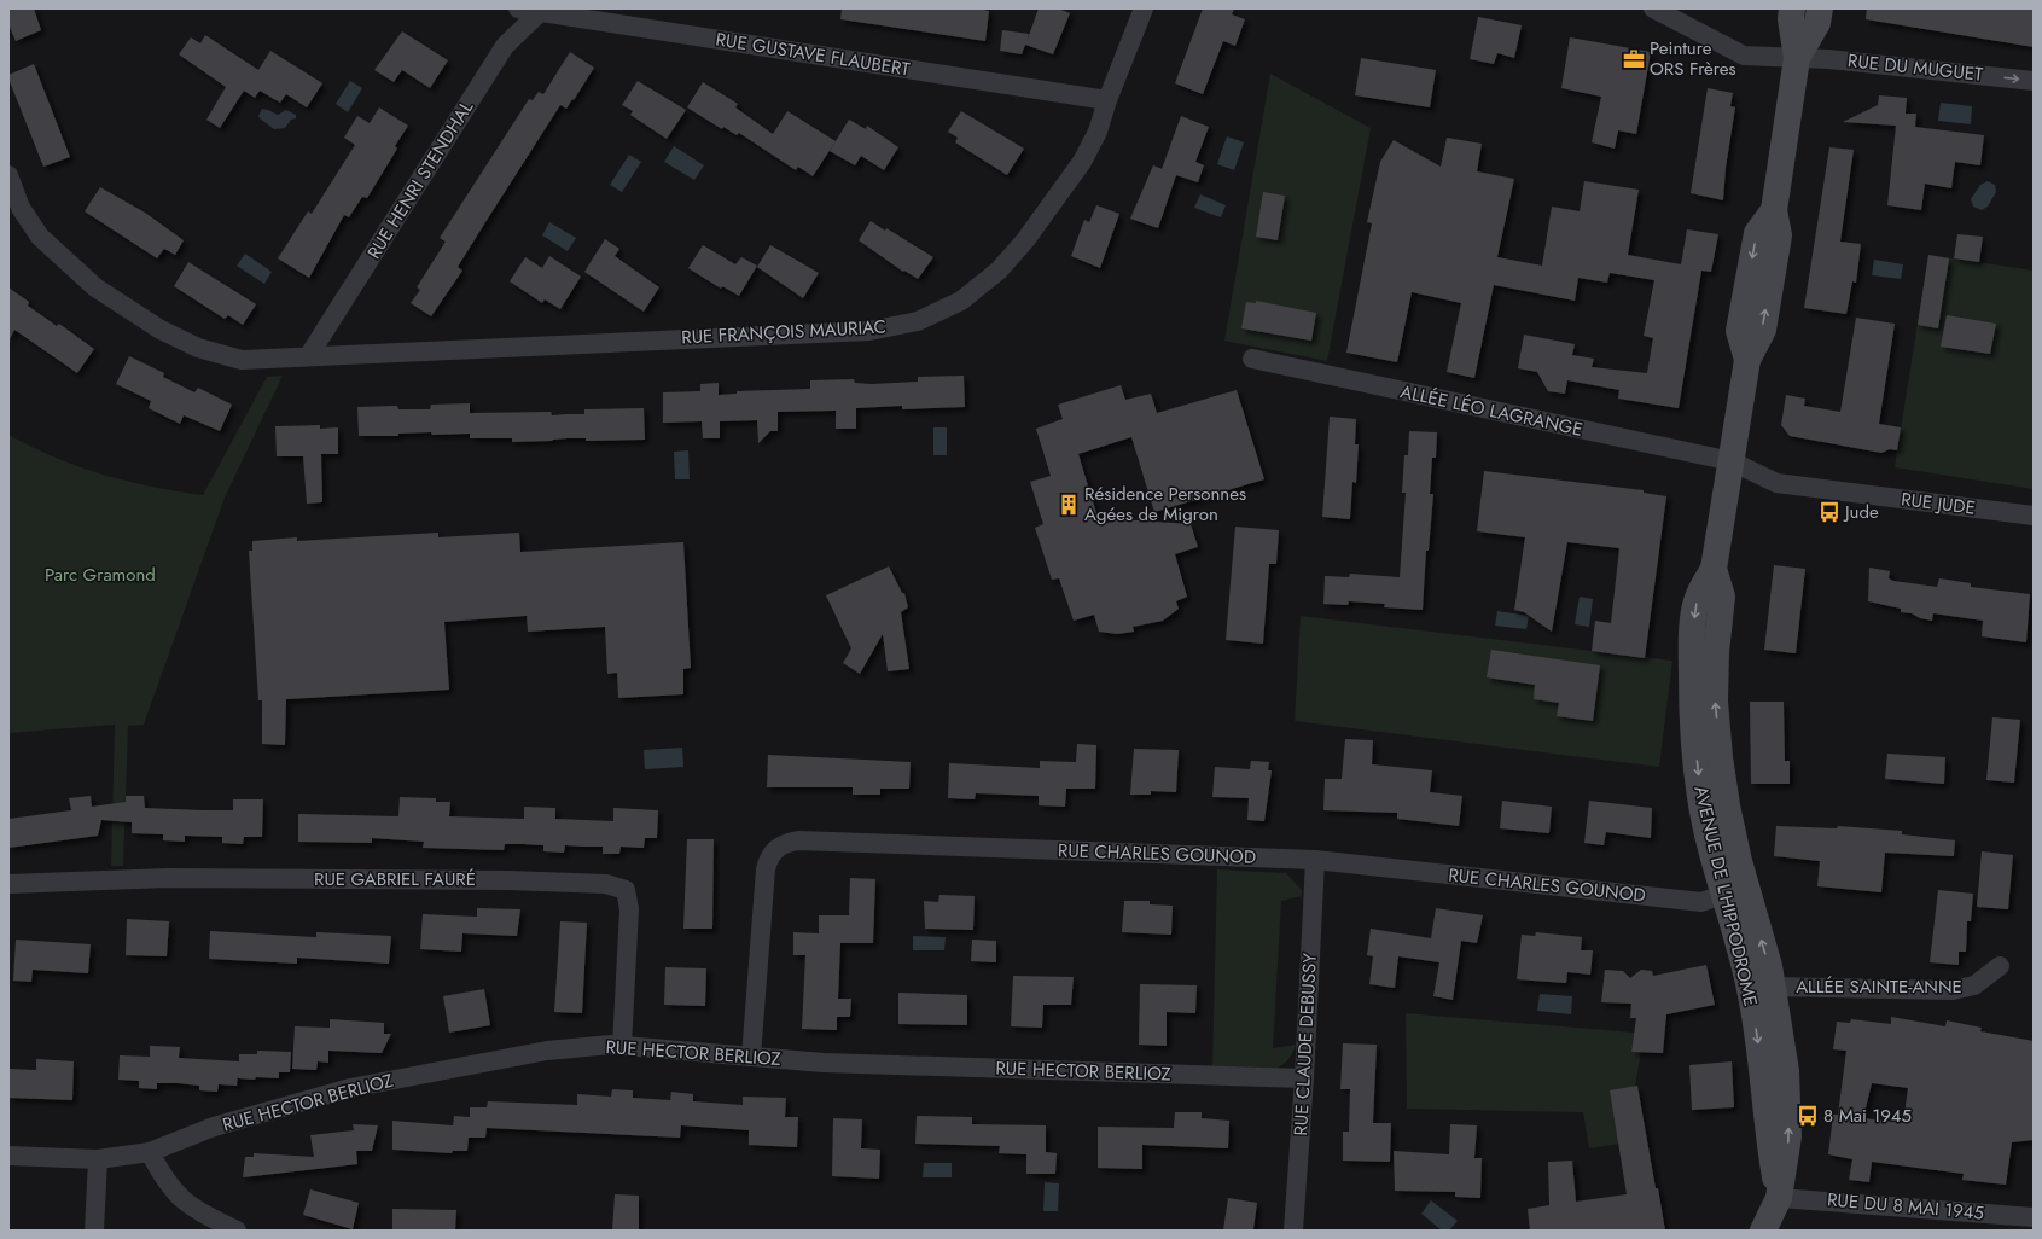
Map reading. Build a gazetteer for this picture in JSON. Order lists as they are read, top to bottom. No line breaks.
{"streets":{"street":["RUE GUSTAVE FLAUBERT","RUE DU MUGUET","RUE HENRI STENDHAL","RUE FRANÇOIS MAURIAC","ALLÉE LÉO LAGRANGE","RUE JUDE","RUE CHARLES GOUNOD","RUE GABRIEL FAURÉ","AVENUE DE L'HIPPODROME","ALLÉE SAINTE-ANNE","RUE CLAUDE DEBUSSY","RUE HECTOR BERLIOZ","RUE DU 8 MAI 1945"]},"crossings":[["RUE GUSTAVE FLAUBERT","RUE HENRI STENDHAL"],["RUE GUSTAVE FLAUBERT","RUE FRANÇOIS MAURIAC"],["RUE DU MUGUET","AVENUE DE L'HIPPODROME"],["RUE HENRI STENDHAL","RUE FRANÇOIS MAURIAC"],["ALLÉE LÉO LAGRANGE","RUE JUDE"],["ALLÉE LÉO LAGRANGE","AVENUE DE L'HIPPODROME"],["RUE JUDE","AVENUE DE L'HIPPODROME"],["RUE CHARLES GOUNOD","AVENUE DE L'HIPPODROME"],["RUE CHARLES GOUNOD","RUE CLAUDE DEBUSSY"],["RUE CHARLES GOUNOD","RUE HECTOR BERLIOZ"],["RUE GABRIEL FAURÉ","RUE HECTOR BERLIOZ"],["AVENUE DE L'HIPPODROME","ALLÉE SAINTE-ANNE"],["AVENUE DE L'HIPPODROME","RUE DU 8 MAI 1945"],["RUE CLAUDE DEBUSSY","RUE HECTOR BERLIOZ"]],"one_way":["RUE DU MUGUET"],"parks":["Parc Gramond"],"places":{"office":["Peinture ORS Frères"],"building":["Résidence Personnes Agées de Migron"],"bus stop":["Jude","8 Mai 1945"]}}
